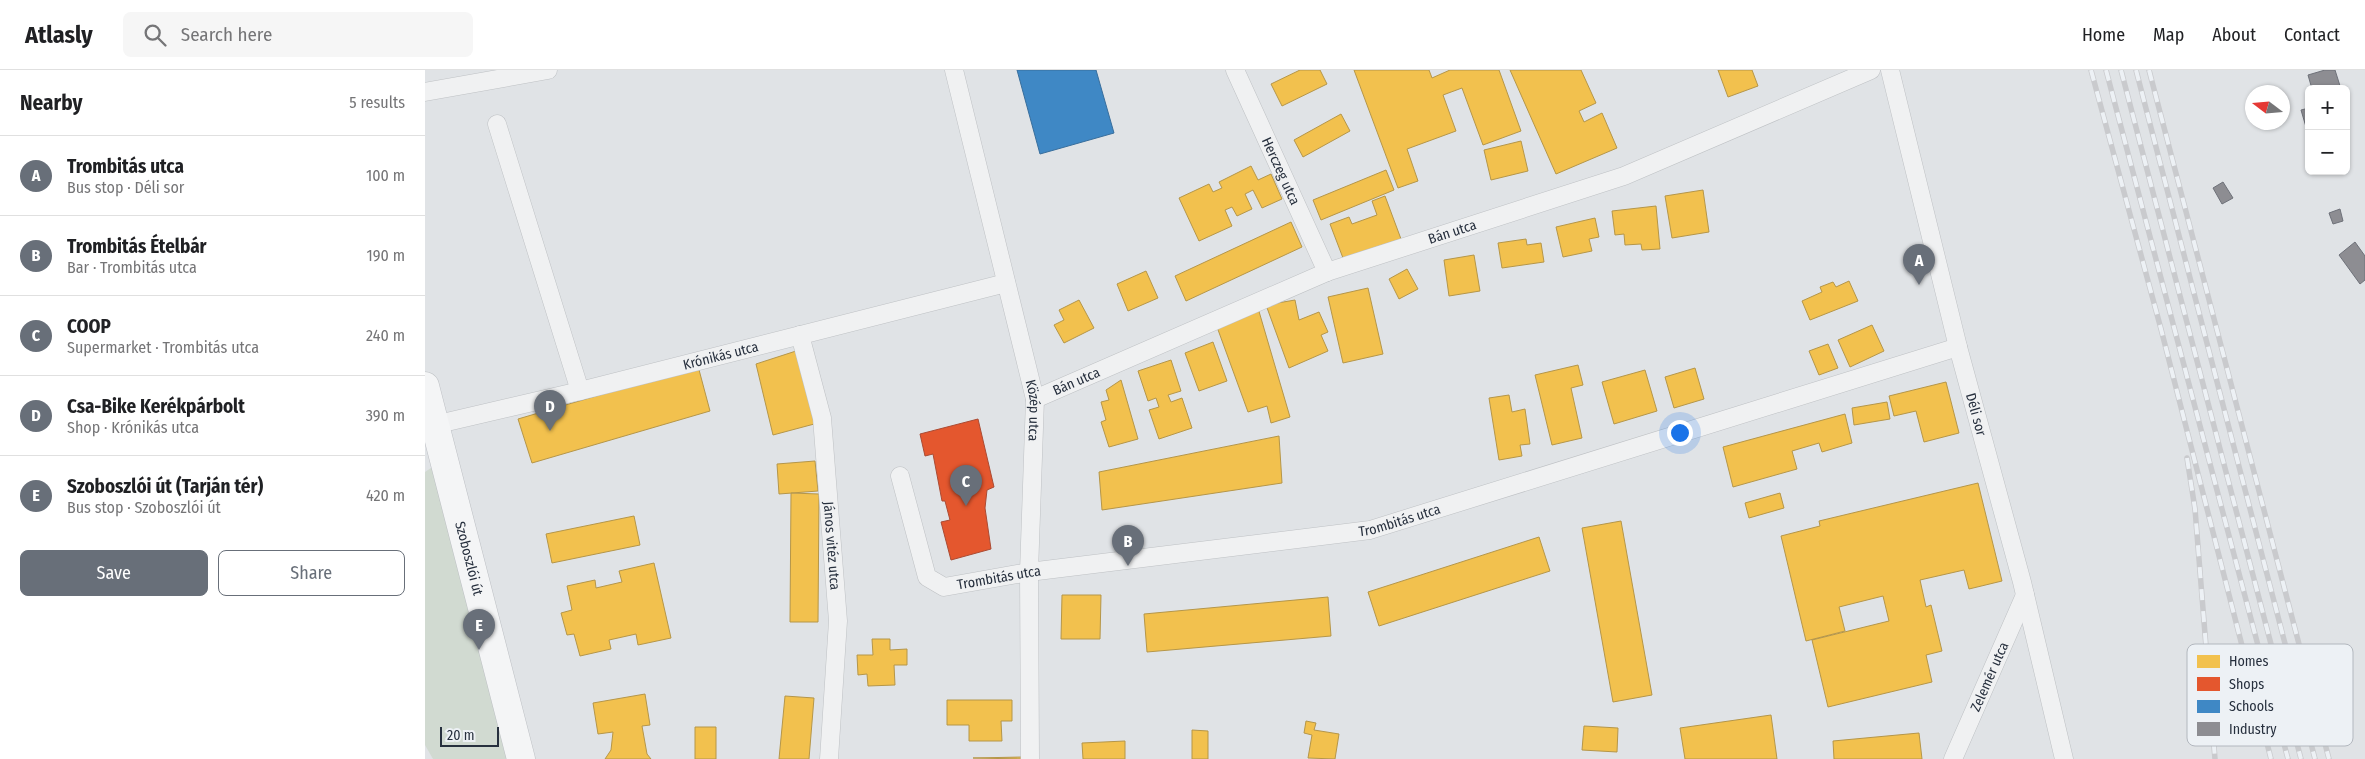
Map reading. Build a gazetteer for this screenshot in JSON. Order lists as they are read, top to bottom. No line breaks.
{"streets":{"main road":["Szoboszlói út"],"street":["Herczeg utca","Bán utca","Krónikás utca","Közép utca","Déli sor","Trombitás utca","János vitéz utca","Zelemér utca"]},"crossings":[["Herczeg utca","Bán utca"],["Bán utca","Közép utca"],["Krónikás utca","Közép utca"],["Krónikás utca","János vitéz utca"],["Krónikás utca","Szoboszlói út"],["Közép utca","Trombitás utca"],["Déli sor","Trombitás utca"],["Déli sor","Zelemér utca"]],"legend":["Homes","Shops","Schools","Industry"],"scale_bar":"20 m","north":"left","page":{"header":"Atlasly","search":"Search here","nav":["Home","Map","About","Contact"],"heading":["Nearby","5 results"],"map_buttons":["+","−"],"list":[{"mark":"A","name":"Trombitás utca","note":"Bus stop · Déli sor","value":"100 m"},{"mark":"B","name":"Trombitás Ételbár","note":"Bar · Trombitás utca","value":"190 m"},{"mark":"C","name":"COOP","note":"Supermarket · Trombitás utca","value":"240 m"},{"mark":"D","name":"Csa-Bike Kerékpárbolt","note":"Shop · Krónikás utca","value":"390 m"},{"mark":"E","name":"Szoboszlói út (Tarján tér)","note":"Bus stop · Szoboszlói út","value":"420 m"}],"pins":["A","D","C","B","E"],"buttons":["Save","Share"],"scale":"20 m"}}
